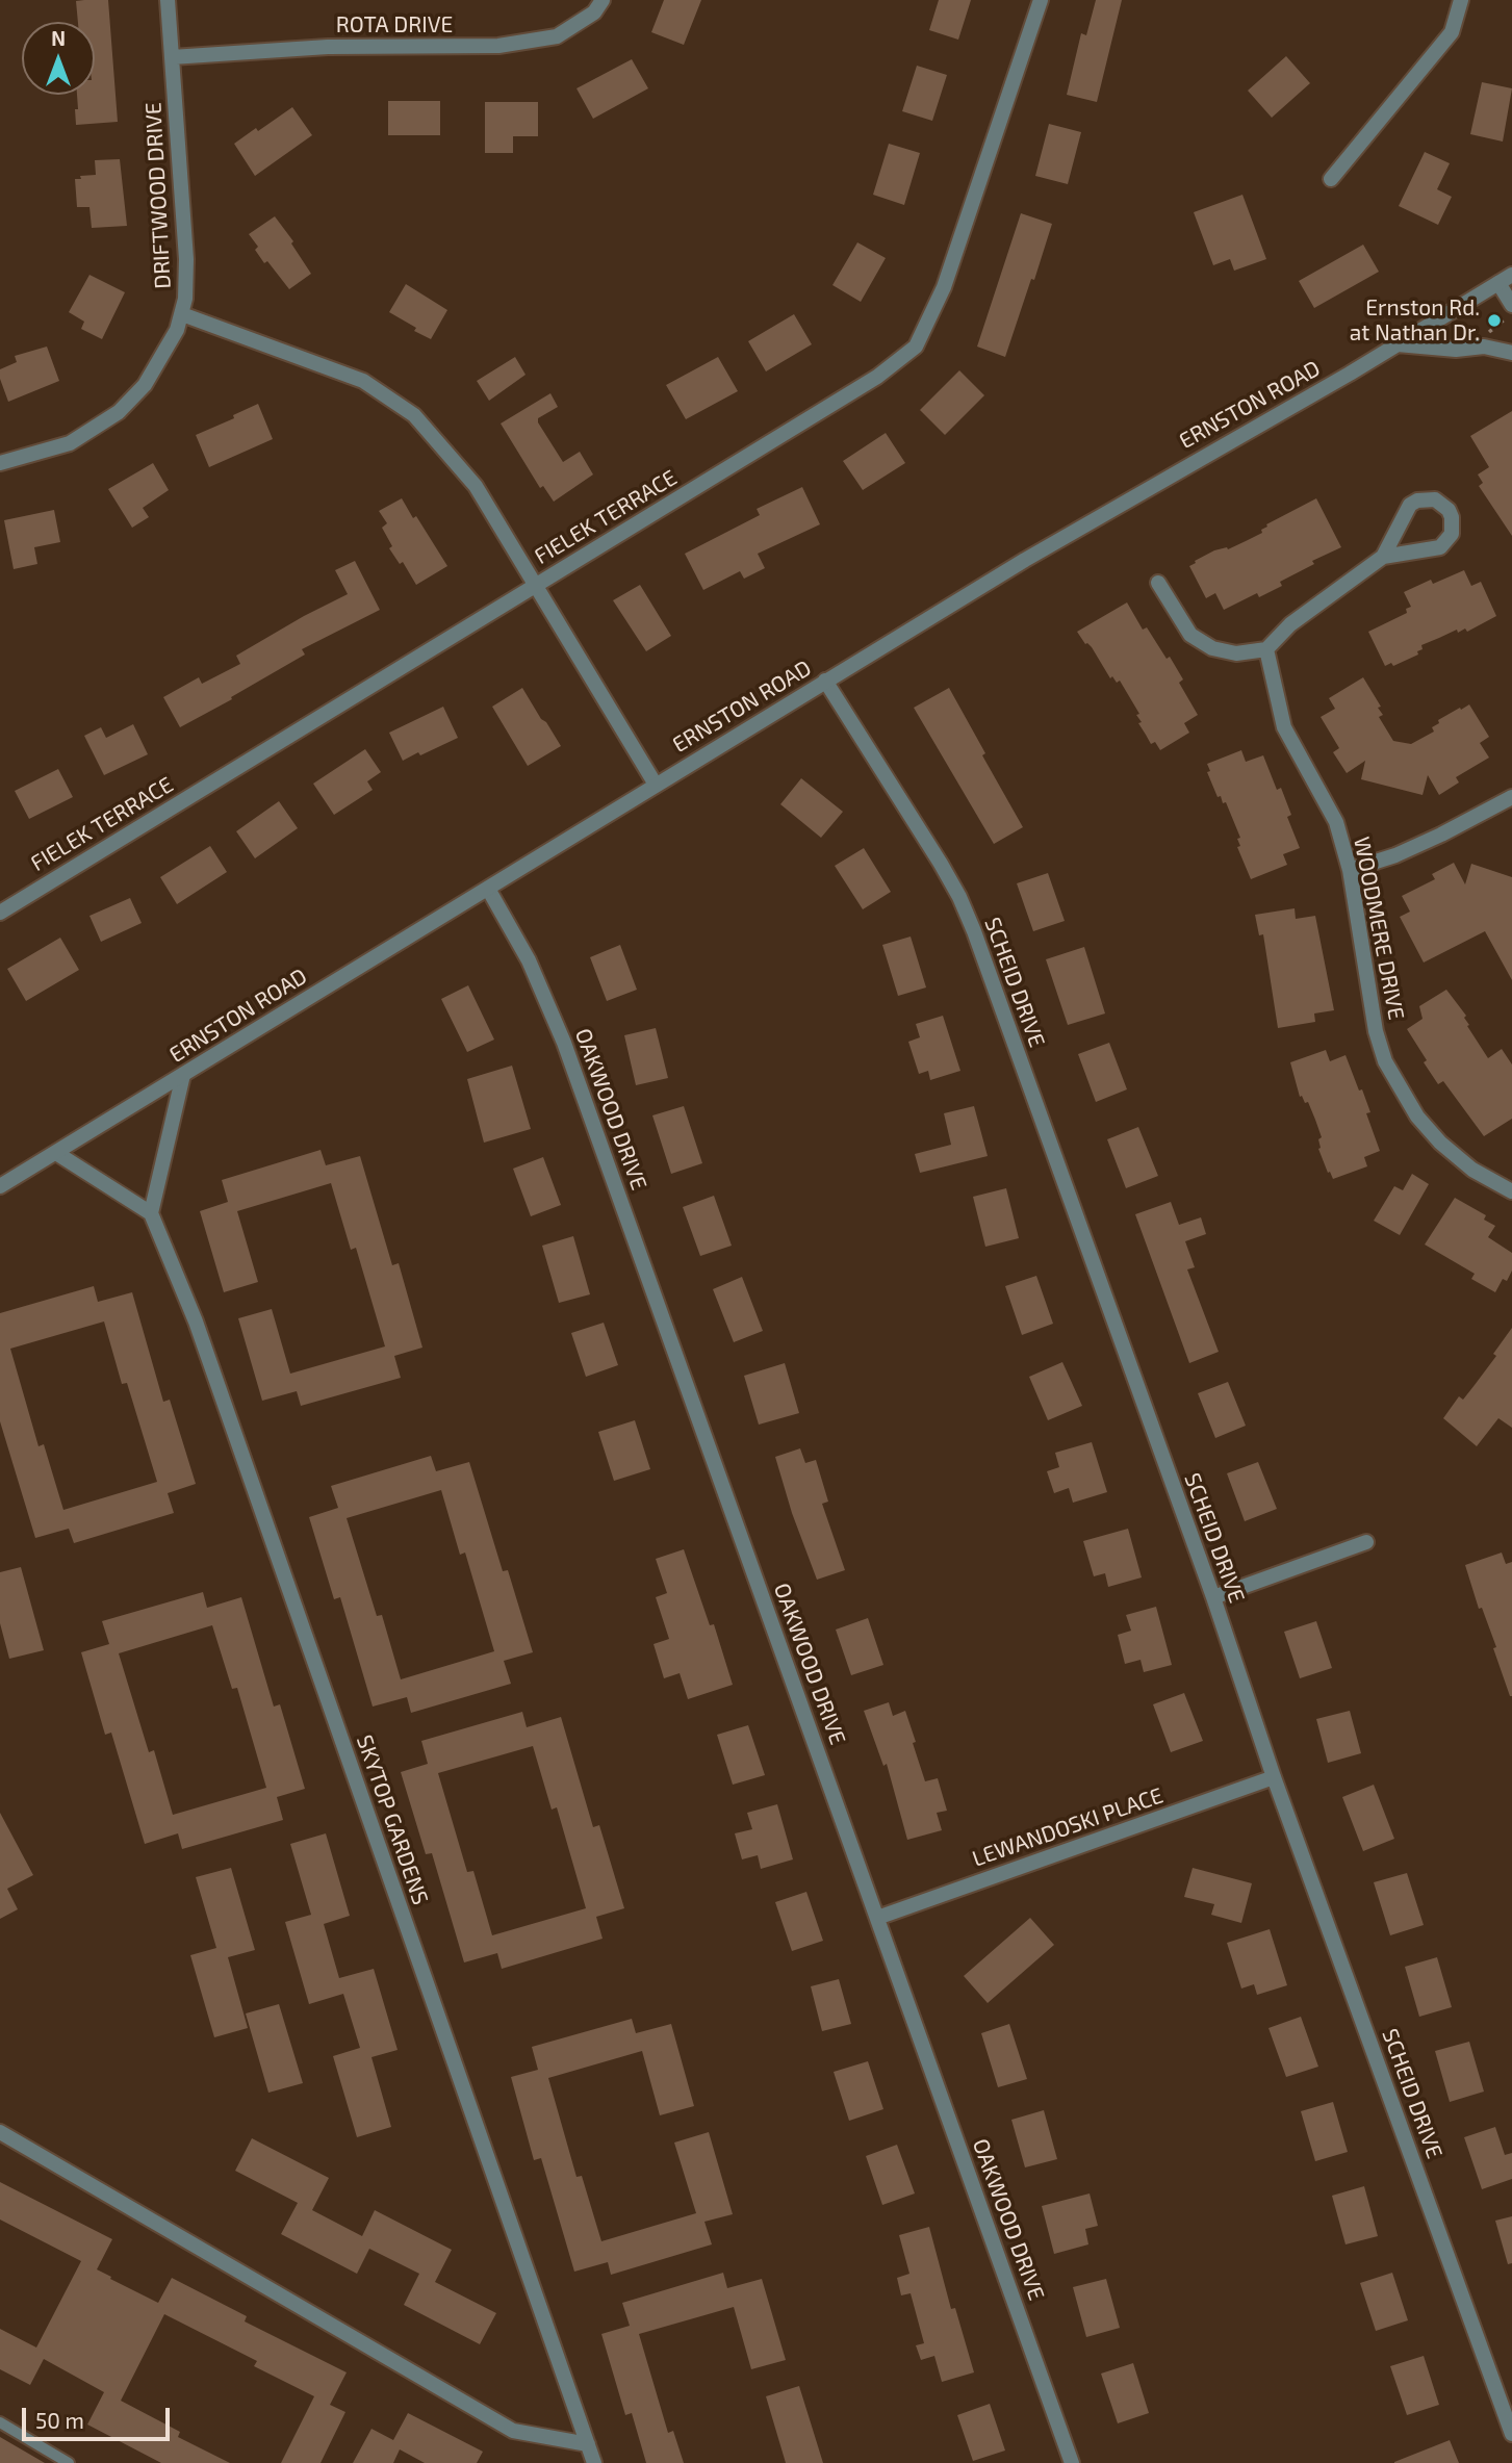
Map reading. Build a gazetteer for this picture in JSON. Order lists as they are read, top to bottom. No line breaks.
{"streets":{"street":["ROTA DRIVE","DRIFTWOOD DRIVE","ERNSTON ROAD","FIELEK TERRACE","WOODMERE DRIVE","SCHEID DRIVE","OAKWOOD DRIVE","SKYTOP GARDENS","LEWANDOSKI PLACE"]},"crossings":[["ROTA DRIVE","DRIFTWOOD DRIVE"],["ERNSTON ROAD","SCHEID DRIVE"],["ERNSTON ROAD","OAKWOOD DRIVE"],["SCHEID DRIVE","LEWANDOSKI PLACE"],["OAKWOOD DRIVE","LEWANDOSKI PLACE"]],"places":["Ernston Rd. at Nathan Dr."],"scale_bar":"50 m","north":"top"}
